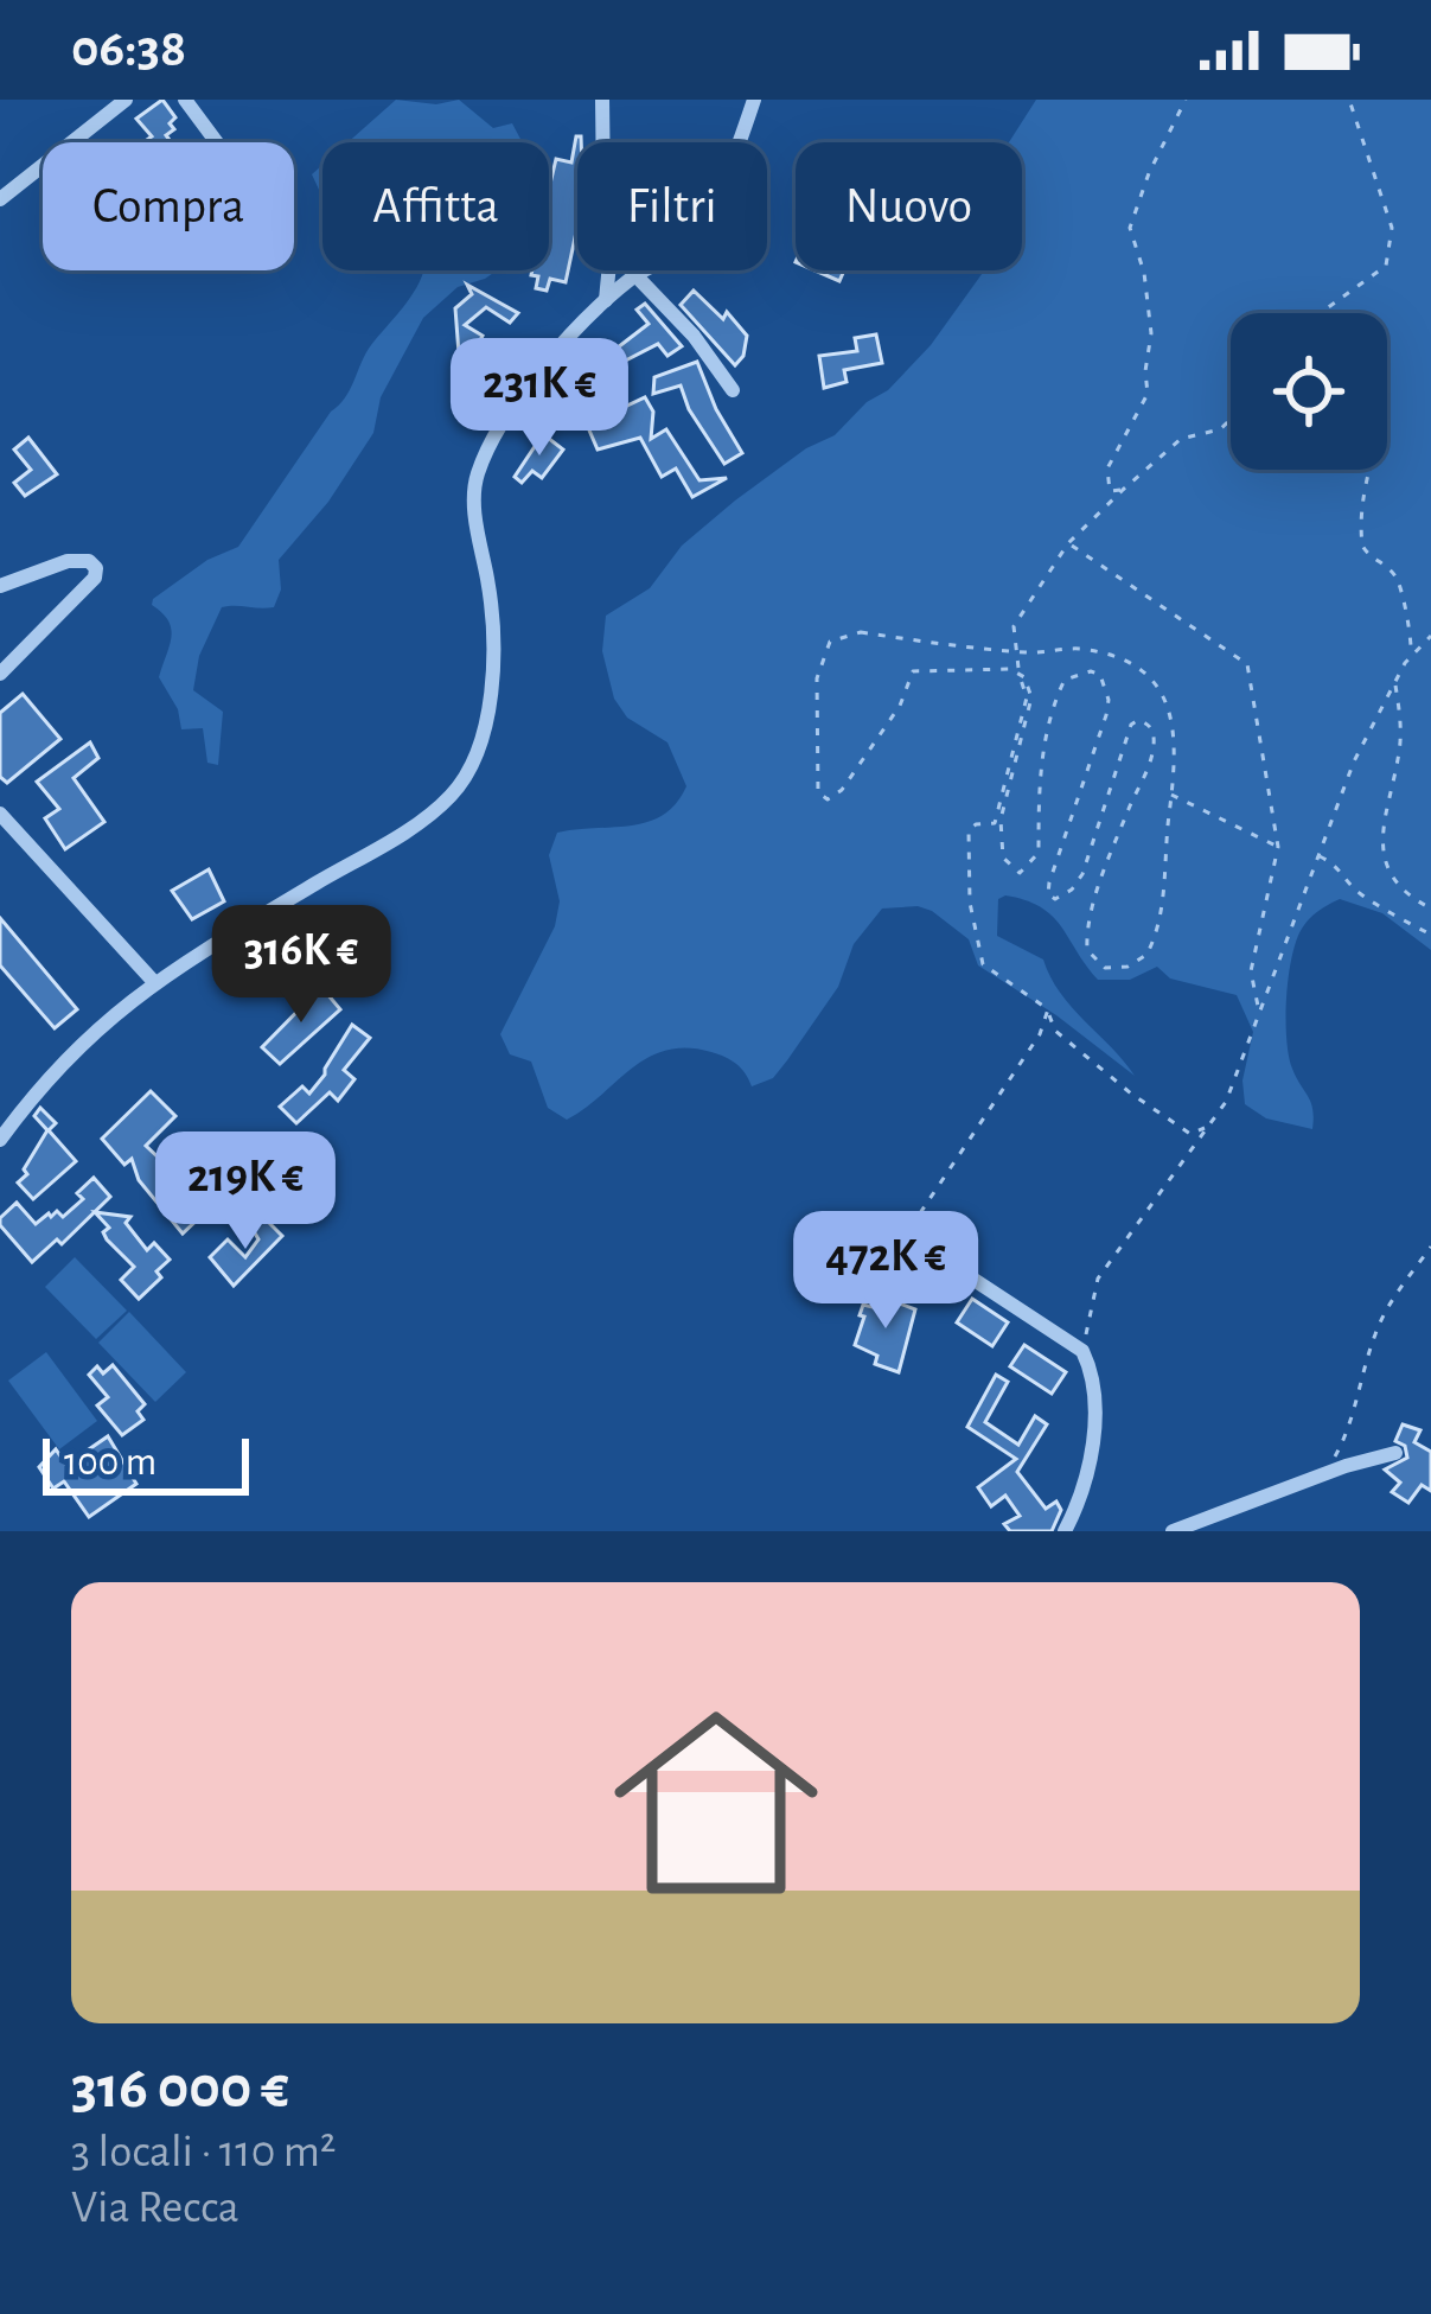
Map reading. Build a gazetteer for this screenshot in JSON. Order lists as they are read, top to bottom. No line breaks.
{"scale_bar":"100 m","page":{"status":"06:38","chip":["Compra","Affitta","Filtri","Nuovo"],"price":["231K €","316K €","219K €","472K €"],"scale":"100 m","list":[{"name":"316 000 €","note":"3 locali · 110 m² · Via Recca"}]}}
